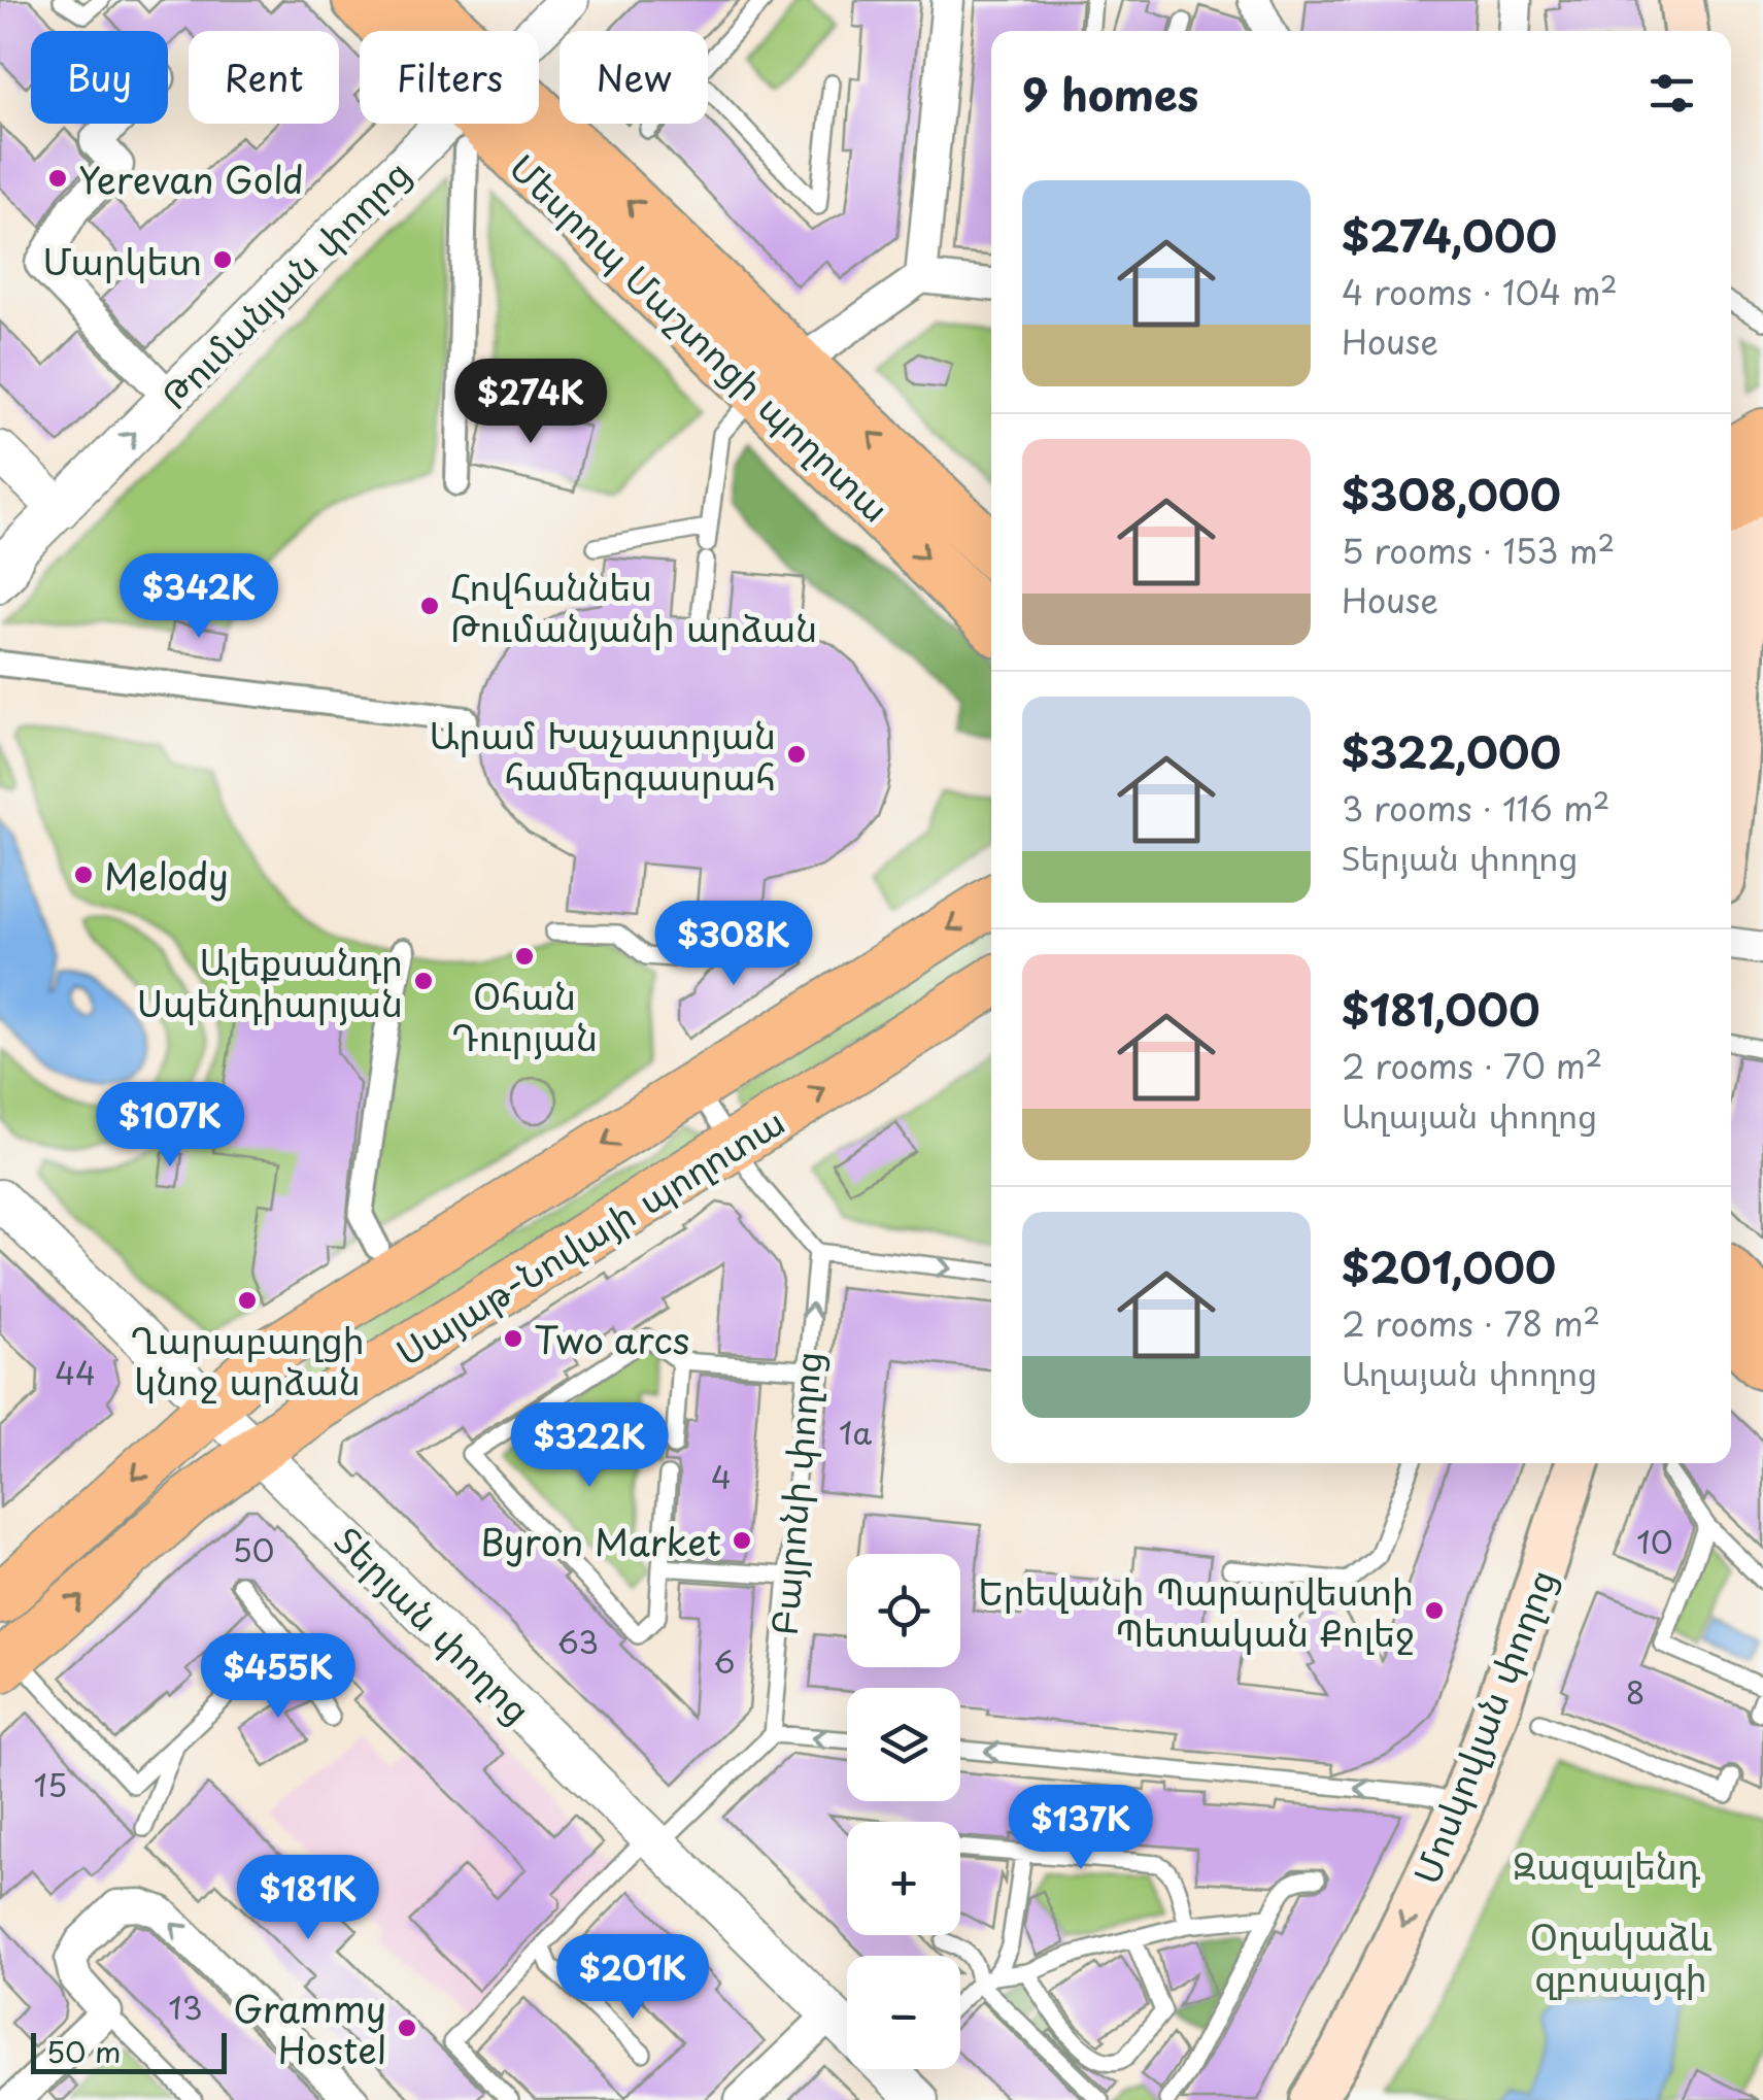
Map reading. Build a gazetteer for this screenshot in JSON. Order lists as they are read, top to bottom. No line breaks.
{"streets":{"highway":["Մեսրոպ Մաշտոցի պողոտա"],"main road":["Սայաթ-Նովայի պողոտա","Մոսկովյան փողոց"],"street":["Թումանյան փողոց","Տերյան փողոց"],"lane":["Բայրոնի փողոց"]},"crossings":[["Սայաթ-Նովայի պողոտա","Տերյան փողոց"]],"one_way":["Մոսկովյան փողոց"],"parks":["Զազալենդ","Օղակաձև զբոսայգի"],"places":["Yerevan Gold","Մարկետ","Հովհաննես Թումանյանի արձան","Արամ Խաչատրյան համերգասրահ","Melody","Օհան Դուրյան","Ալեքսանդր Սպենդիարյան","Ղարաբաղցի կնոջ արձան","Two arcs","Byron Market","Երեվանի Պարարվեստի Պետական Քոլեջ","Grammy Hostel"],"house_numbers":["44","1a","4","10","50","63","6","8","15","13"],"scale_bar":"50 m","page":{"chip":["Buy","Rent","Filters","New"],"heading":"9 homes","list":[{"name":"$274,000","note":"4 rooms · 104 m² · House"},{"name":"$308,000","note":"5 rooms · 153 m² · House"},{"name":"$322,000","note":"3 rooms · 116 m² · Տերյան փողոց"},{"name":"$181,000","note":"2 rooms · 70 m² · Աղայան փողոց"},{"name":"$201,000","note":"2 rooms · 78 m² · Աղայան փողոց"}],"price":["$274K","$342K","$308K","$107K","$322K","$455K","$137K","$181K","$201K"],"map_buttons":["+","−"],"scale":"50 m"}}
